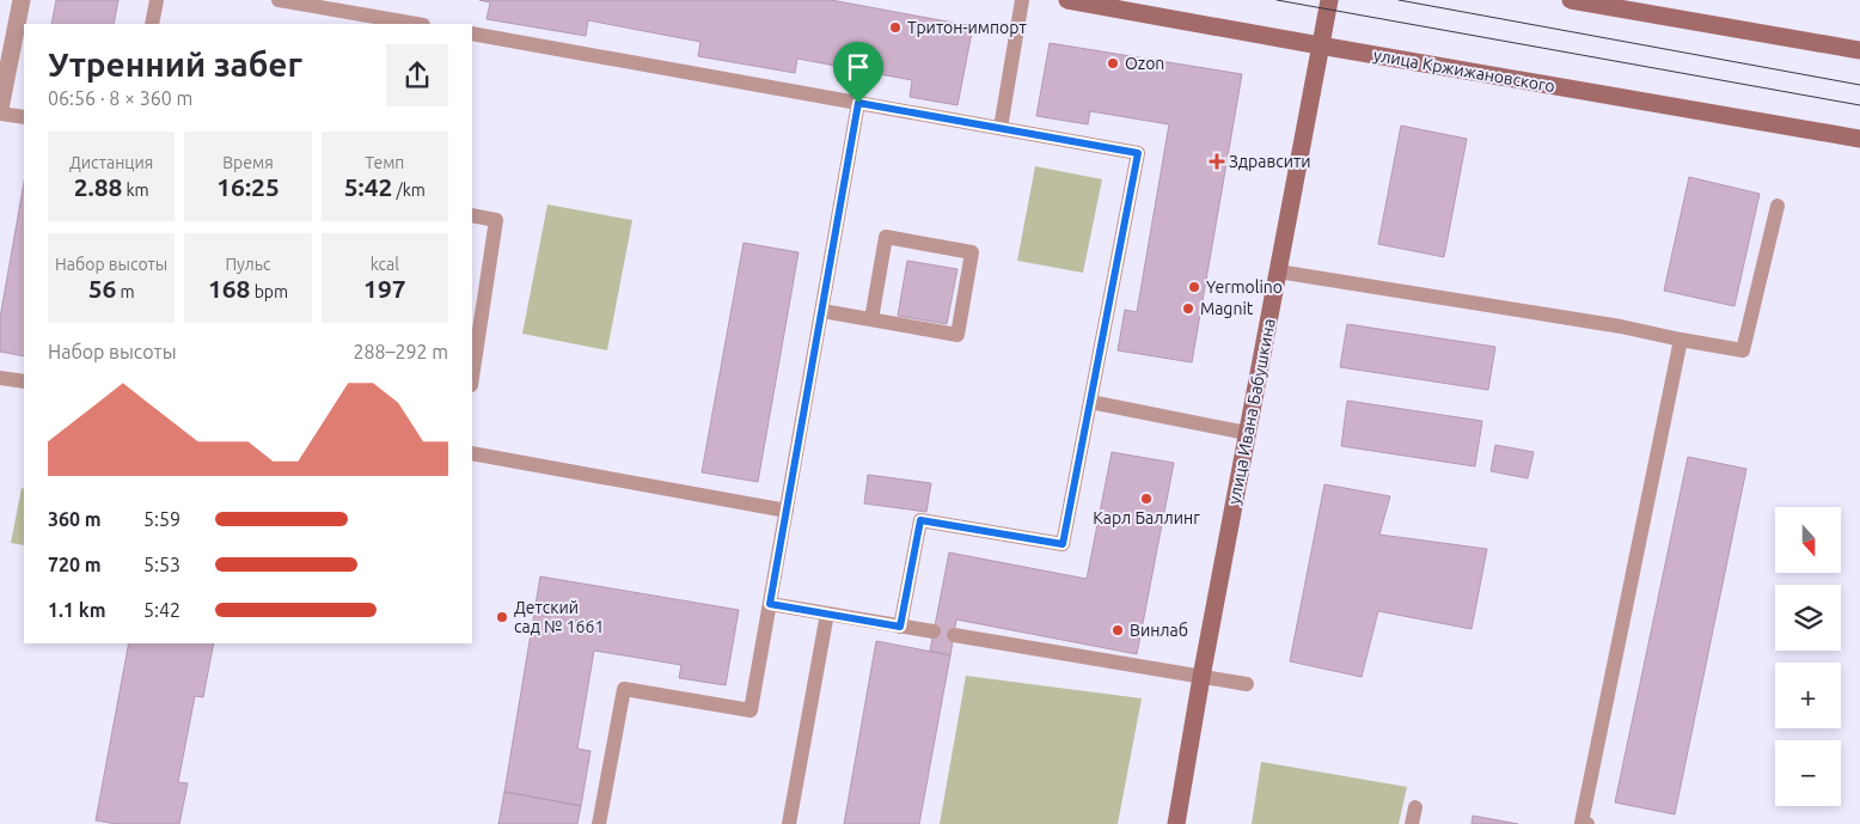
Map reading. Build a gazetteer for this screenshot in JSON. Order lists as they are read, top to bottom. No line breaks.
{"streets":{"street":["улица Кржижановского","улица Ивана Бабушкина"]},"crossings":[["улица Кржижановского","улица Ивана Бабушкина"]],"places":{"other":["Тритон-импорт","Ozon","Yermolino","Magnit","Карл Баллинг","Детский сад № 1661","Винлаб"],"health":["Здравсити"]},"north":"bottom","page":{"heading":["Утренний забег","06:56 · 8 × 360 m"],"stats":[["Дистанция","2.88 km"],["Время","16:25"],["Темп","5:42 /km"],["Набор высоты","56 m"],["Пульс","168 bpm"],["kcal","197"]],"chart":["Набор высоты","288–292 m"],"list":[{"name":"360 m","note":"5:59"},{"name":"720 m","note":"5:53"},{"name":"1.1 km","note":"5:42"}],"map_buttons":["+","−"]}}
